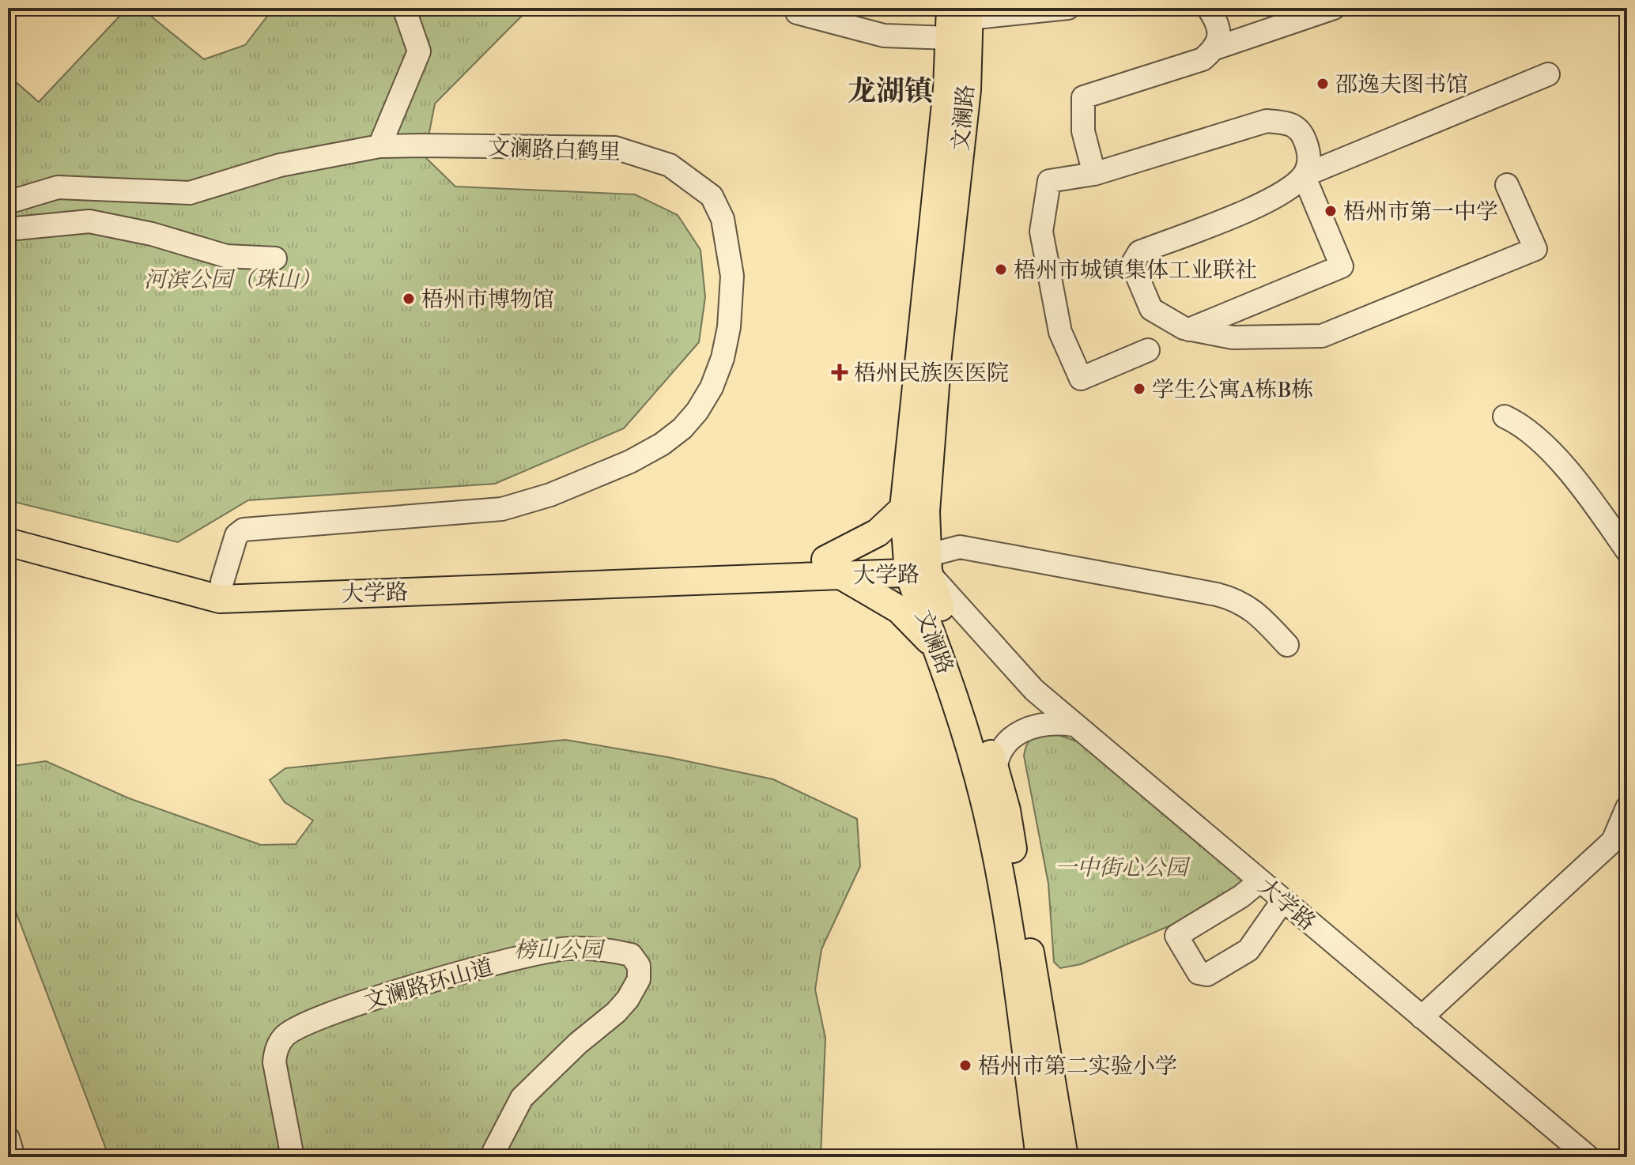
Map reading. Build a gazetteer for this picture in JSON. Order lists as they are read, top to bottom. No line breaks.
{"streets":{"main road":["文澜路","大学路"],"street":["文澜路白鹤里","文澜路环山道"]},"crossings":[["文澜路","大学路"],["文澜路白鹤里","大学路"]],"districts":["龙湖镇"],"parks":["河滨公园（珠山）","一中街心公园","榜山公园"],"places":{"other":["邵逸夫图书馆","梧州市第一中学","梧州市城镇集体工业联社","梧州市博物馆","学生公寓A栋B栋","梧州市第二实验小学"],"health":["梧州民族医医院"]}}
